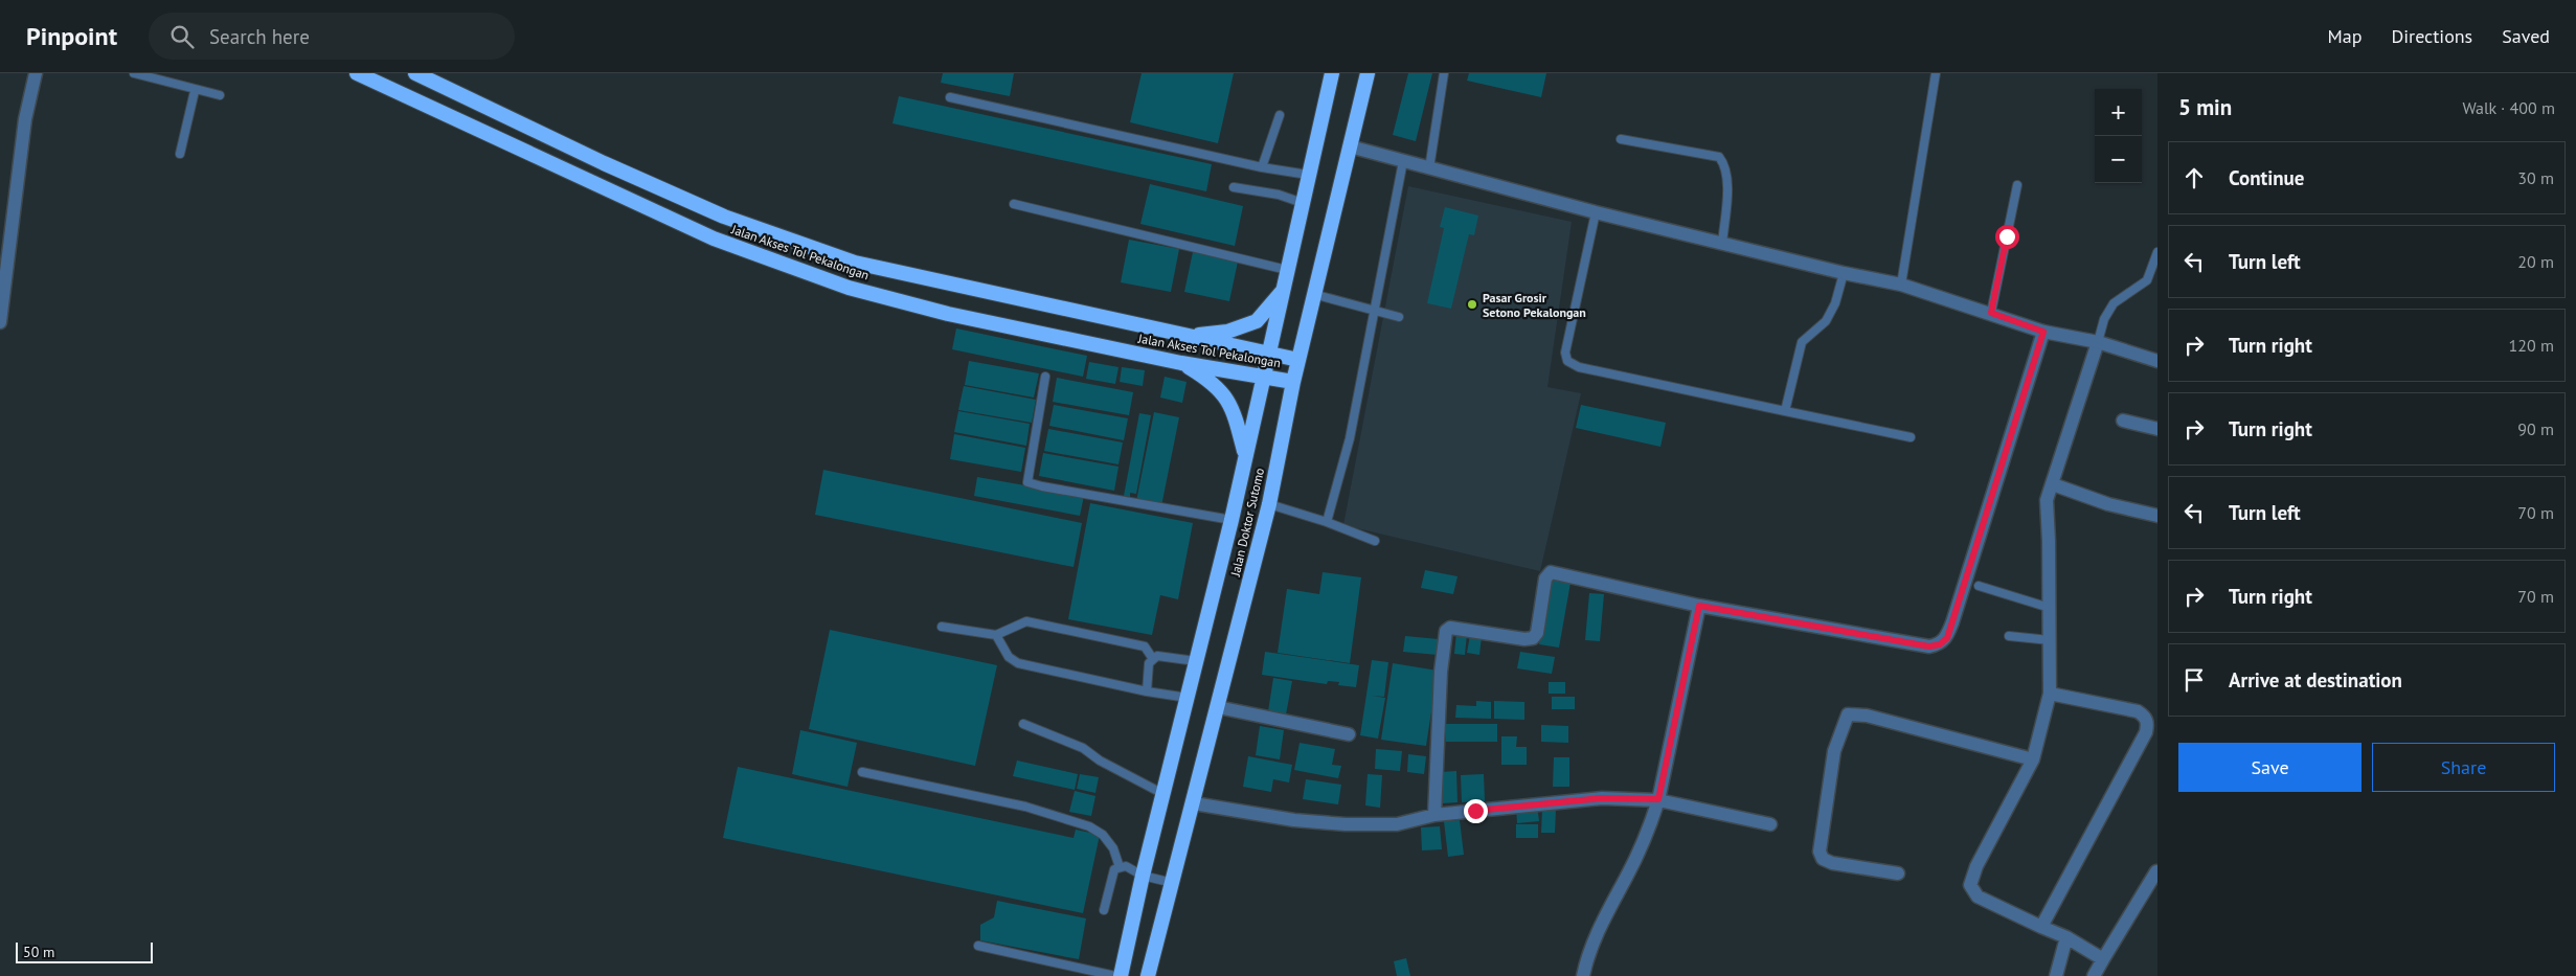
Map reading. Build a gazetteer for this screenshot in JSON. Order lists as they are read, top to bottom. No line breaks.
{"streets":{"highway":["Jalan Akses Tol Pekalongan","Jalan Doktor Sutomo"]},"crossings":[["Jalan Akses Tol Pekalongan","Jalan Doktor Sutomo"]],"places":["Pasar Grosir Setono Pekalongan"],"scale_bar":"50 m","page":{"header":"Pinpoint","search":"Search here","nav":["Map","Directions","Saved"],"heading":["5 min","Walk · 400 m"],"map_buttons":["+","−"],"list":[["Continue","30 m"],["Turn left","20 m"],["Turn right","120 m"],["Turn right","90 m"],["Turn left","70 m"],["Turn right","70 m"],"Arrive at destination"],"buttons":["Save","Share"],"scale":"50 m"}}
